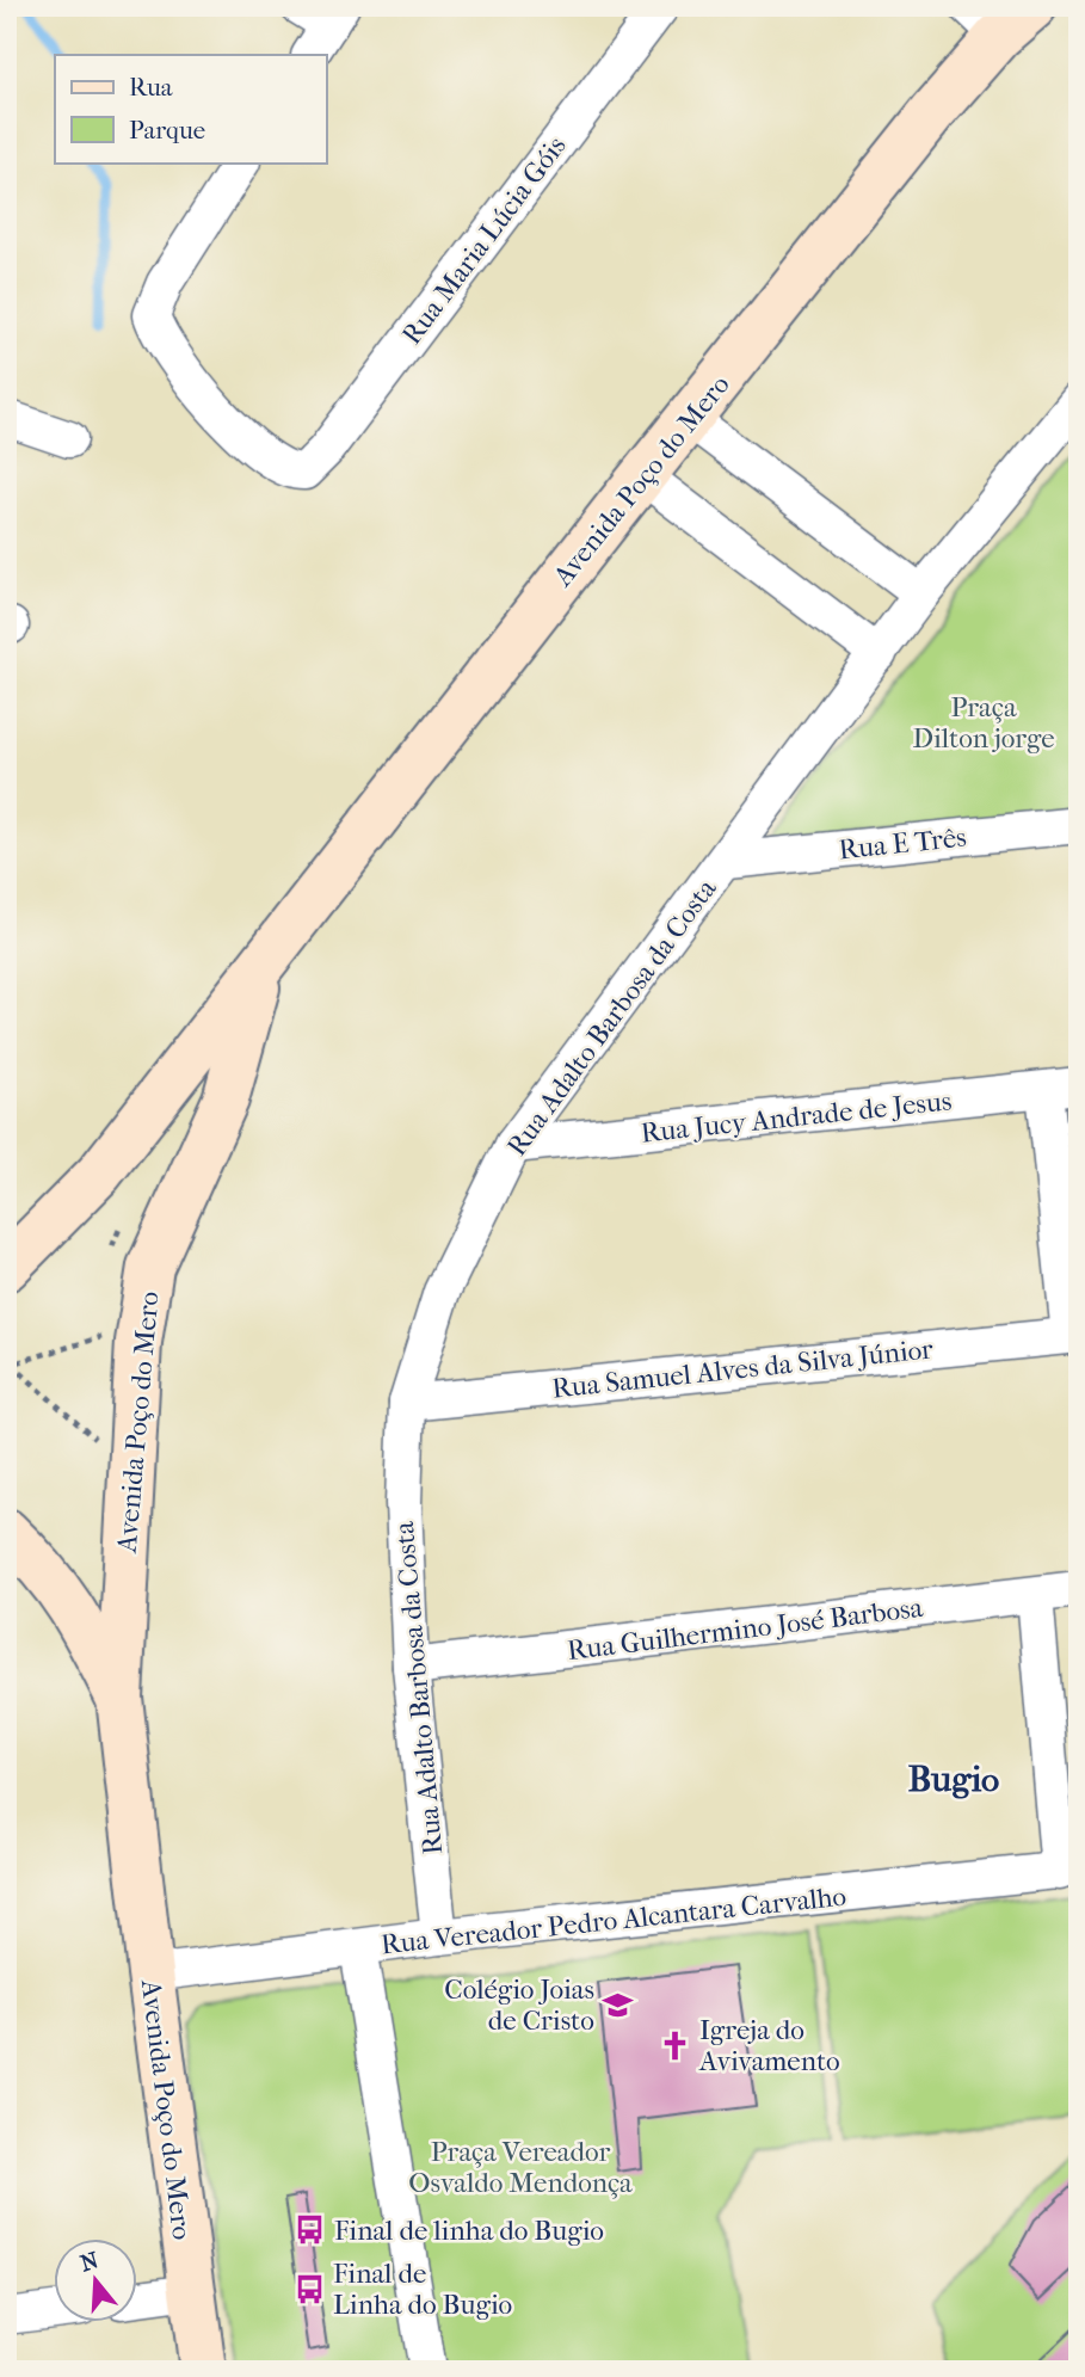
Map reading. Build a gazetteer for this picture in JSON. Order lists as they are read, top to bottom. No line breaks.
{"streets":{"main road":["Avenida Poço do Mero"],"street":["Rua Maria Lúcia Góis","Rua E Três","Rua Adalto Barbosa da Costa","Rua Jucy Andrade de Jesus","Rua Samuel Alves da Silva Júnior","Rua Guilhermino José Barbosa","Rua Vereador Pedro Alcantara Carvalho"]},"crossings":[["Avenida Poço do Mero","Rua Vereador Pedro Alcantara Carvalho"],["Rua E Três","Rua Adalto Barbosa da Costa"],["Rua Adalto Barbosa da Costa","Rua Jucy Andrade de Jesus"],["Rua Adalto Barbosa da Costa","Rua Samuel Alves da Silva Júnior"],["Rua Adalto Barbosa da Costa","Rua Guilhermino José Barbosa"],["Rua Adalto Barbosa da Costa","Rua Vereador Pedro Alcantara Carvalho"]],"districts":["Bugio"],"parks":["Praça Dilton jorge","Praça Vereador Osvaldo Mendonça"],"places":{"school or university":["Colégio Joias de Cristo"],"church":["Igreja do Avivamento"],"bus stop":["Final de linha do Bugio","Final de Linha do Bugio"]},"legend":["Rua","Parque"],"north":"top"}
